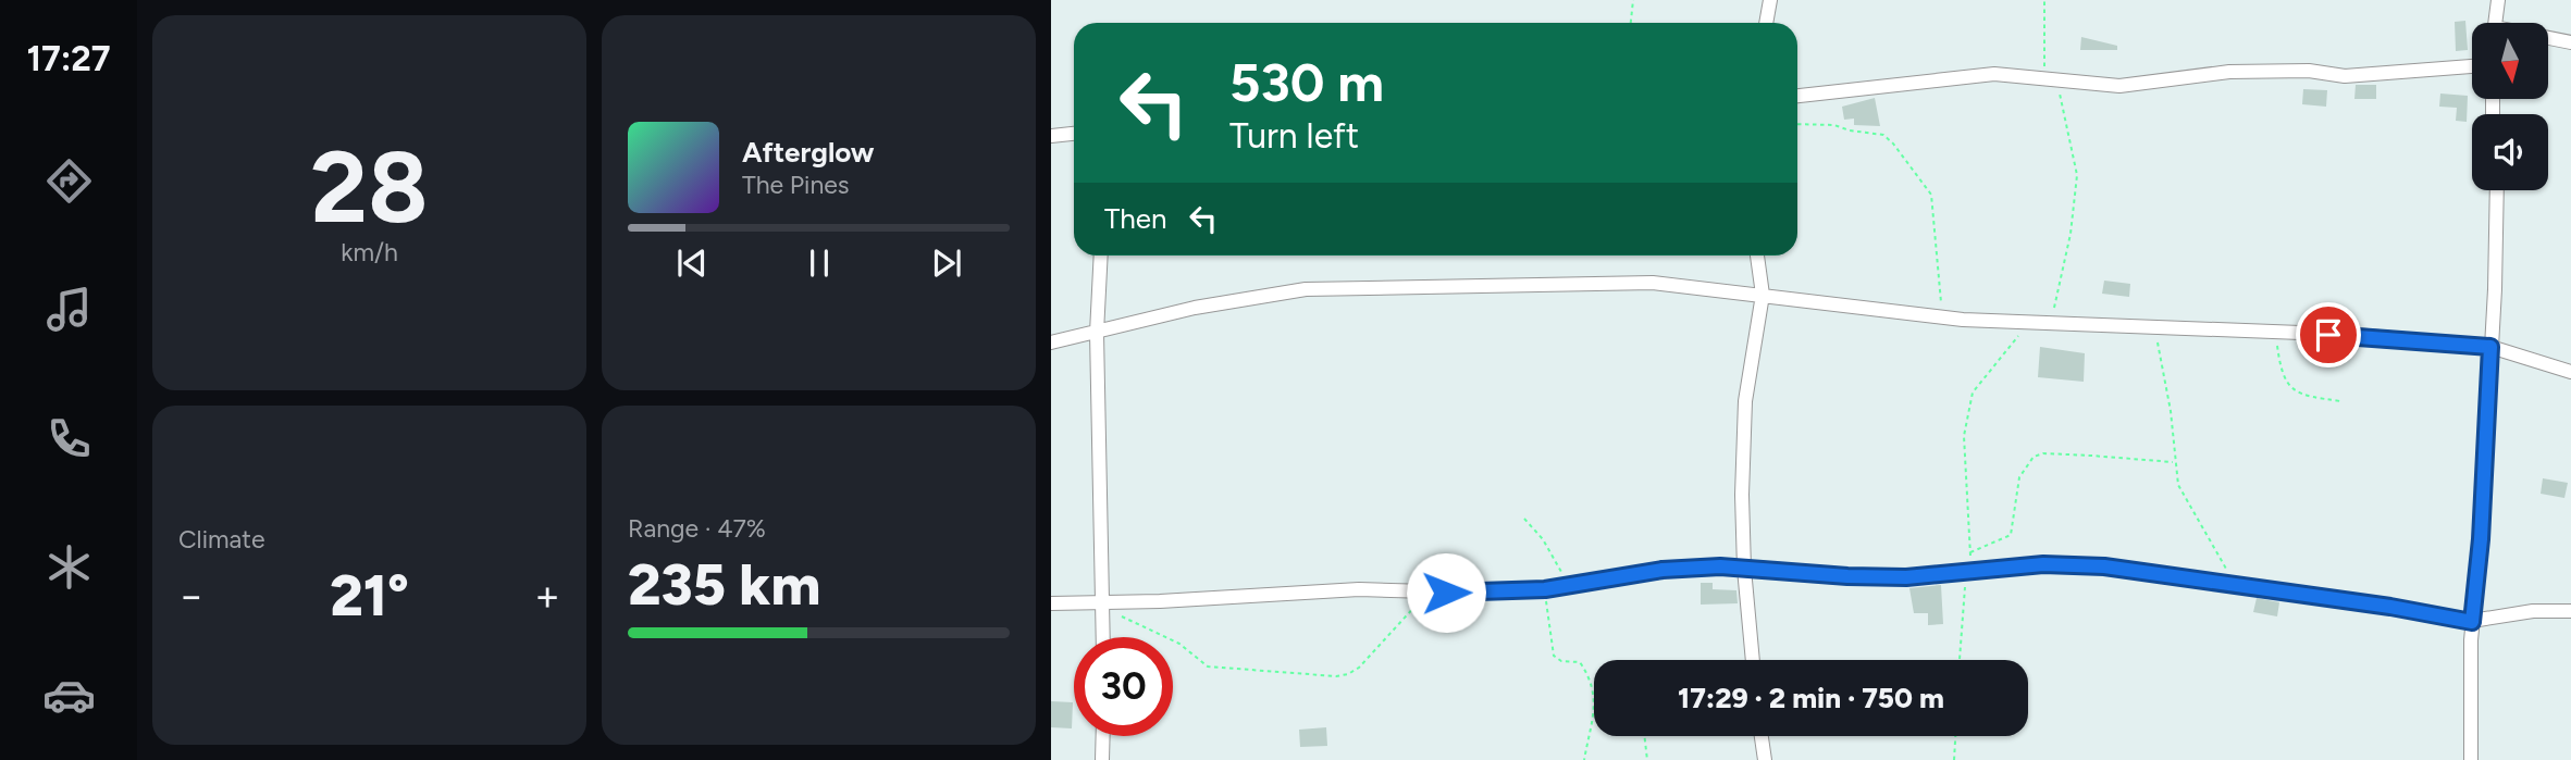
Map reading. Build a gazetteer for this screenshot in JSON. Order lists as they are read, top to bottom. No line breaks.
{"north":"bottom","page":{"tabs":"17:27","tile":[["28","km/h"],"Climate",["Range · 47%","235 km"]],"turn":["530 m","Turn left"],"song":["Afterglow","The Pines"],"then":"Then","heat":["−","21°","+"],"limit":"30","trip":"17:29 · 2 min · 750 m"}}
